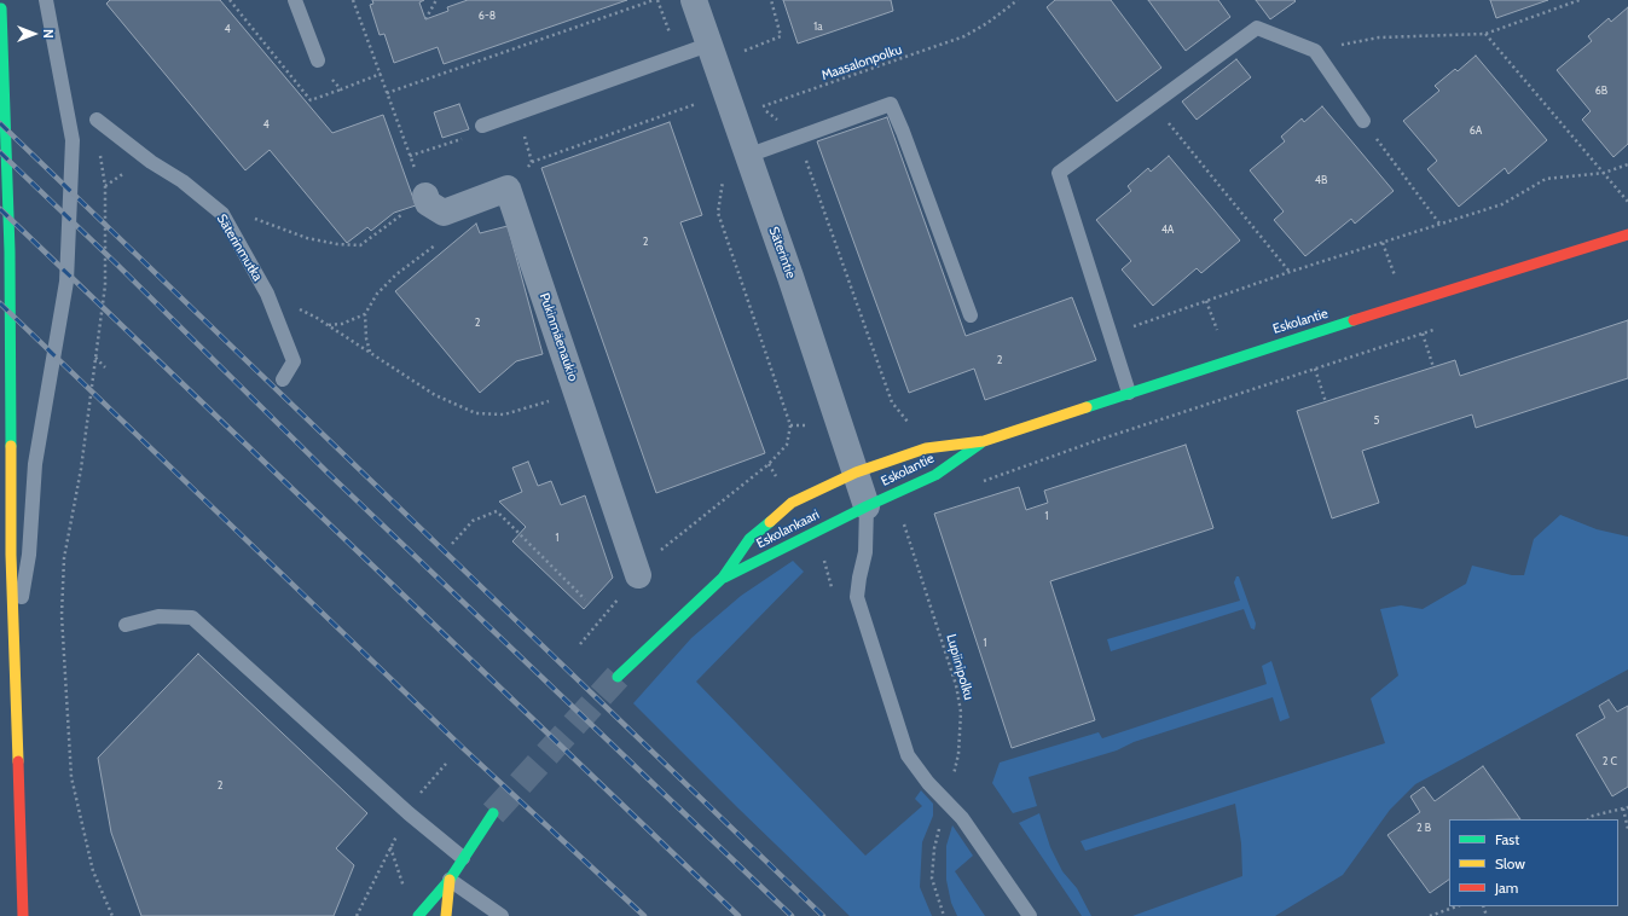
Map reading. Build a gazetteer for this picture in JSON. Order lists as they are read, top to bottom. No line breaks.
{"streets":{"main road":["Eskolantie","Eskolankaari"],"street":["Säterintie","Pukinmäenaukio"],"lane":["Säterinmutka"],"path":["Maasalonpolku","Lupiinipolku"]},"crossings":[["Maasalonpolku","Säterintie"],["Säterintie","Eskolantie"],["Säterintie","Eskolankaari"],["Eskolantie","Eskolankaari"]],"house_numbers":["6-8","1a","4","6B","4","6A","4B","4A","2","2","2","5","1","1","1","2 C","2","2 B"],"legend":["Fast","Slow","Jam"],"north":"right"}
